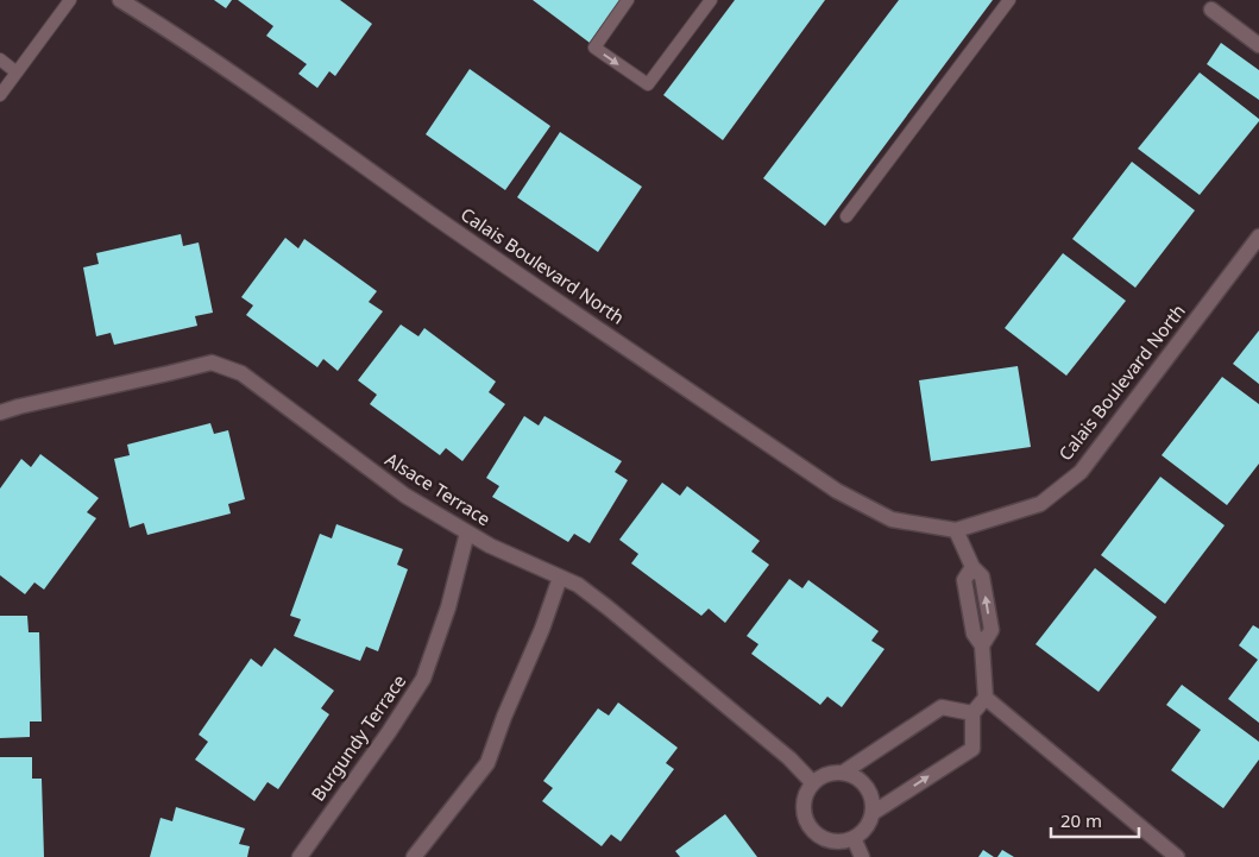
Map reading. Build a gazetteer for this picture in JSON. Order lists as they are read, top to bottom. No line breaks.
{"streets":{"street":["Calais Boulevard North","Alsace Terrace","Burgundy Terrace"]},"crossings":[["Alsace Terrace","Burgundy Terrace"]],"scale_bar":"20 m"}
